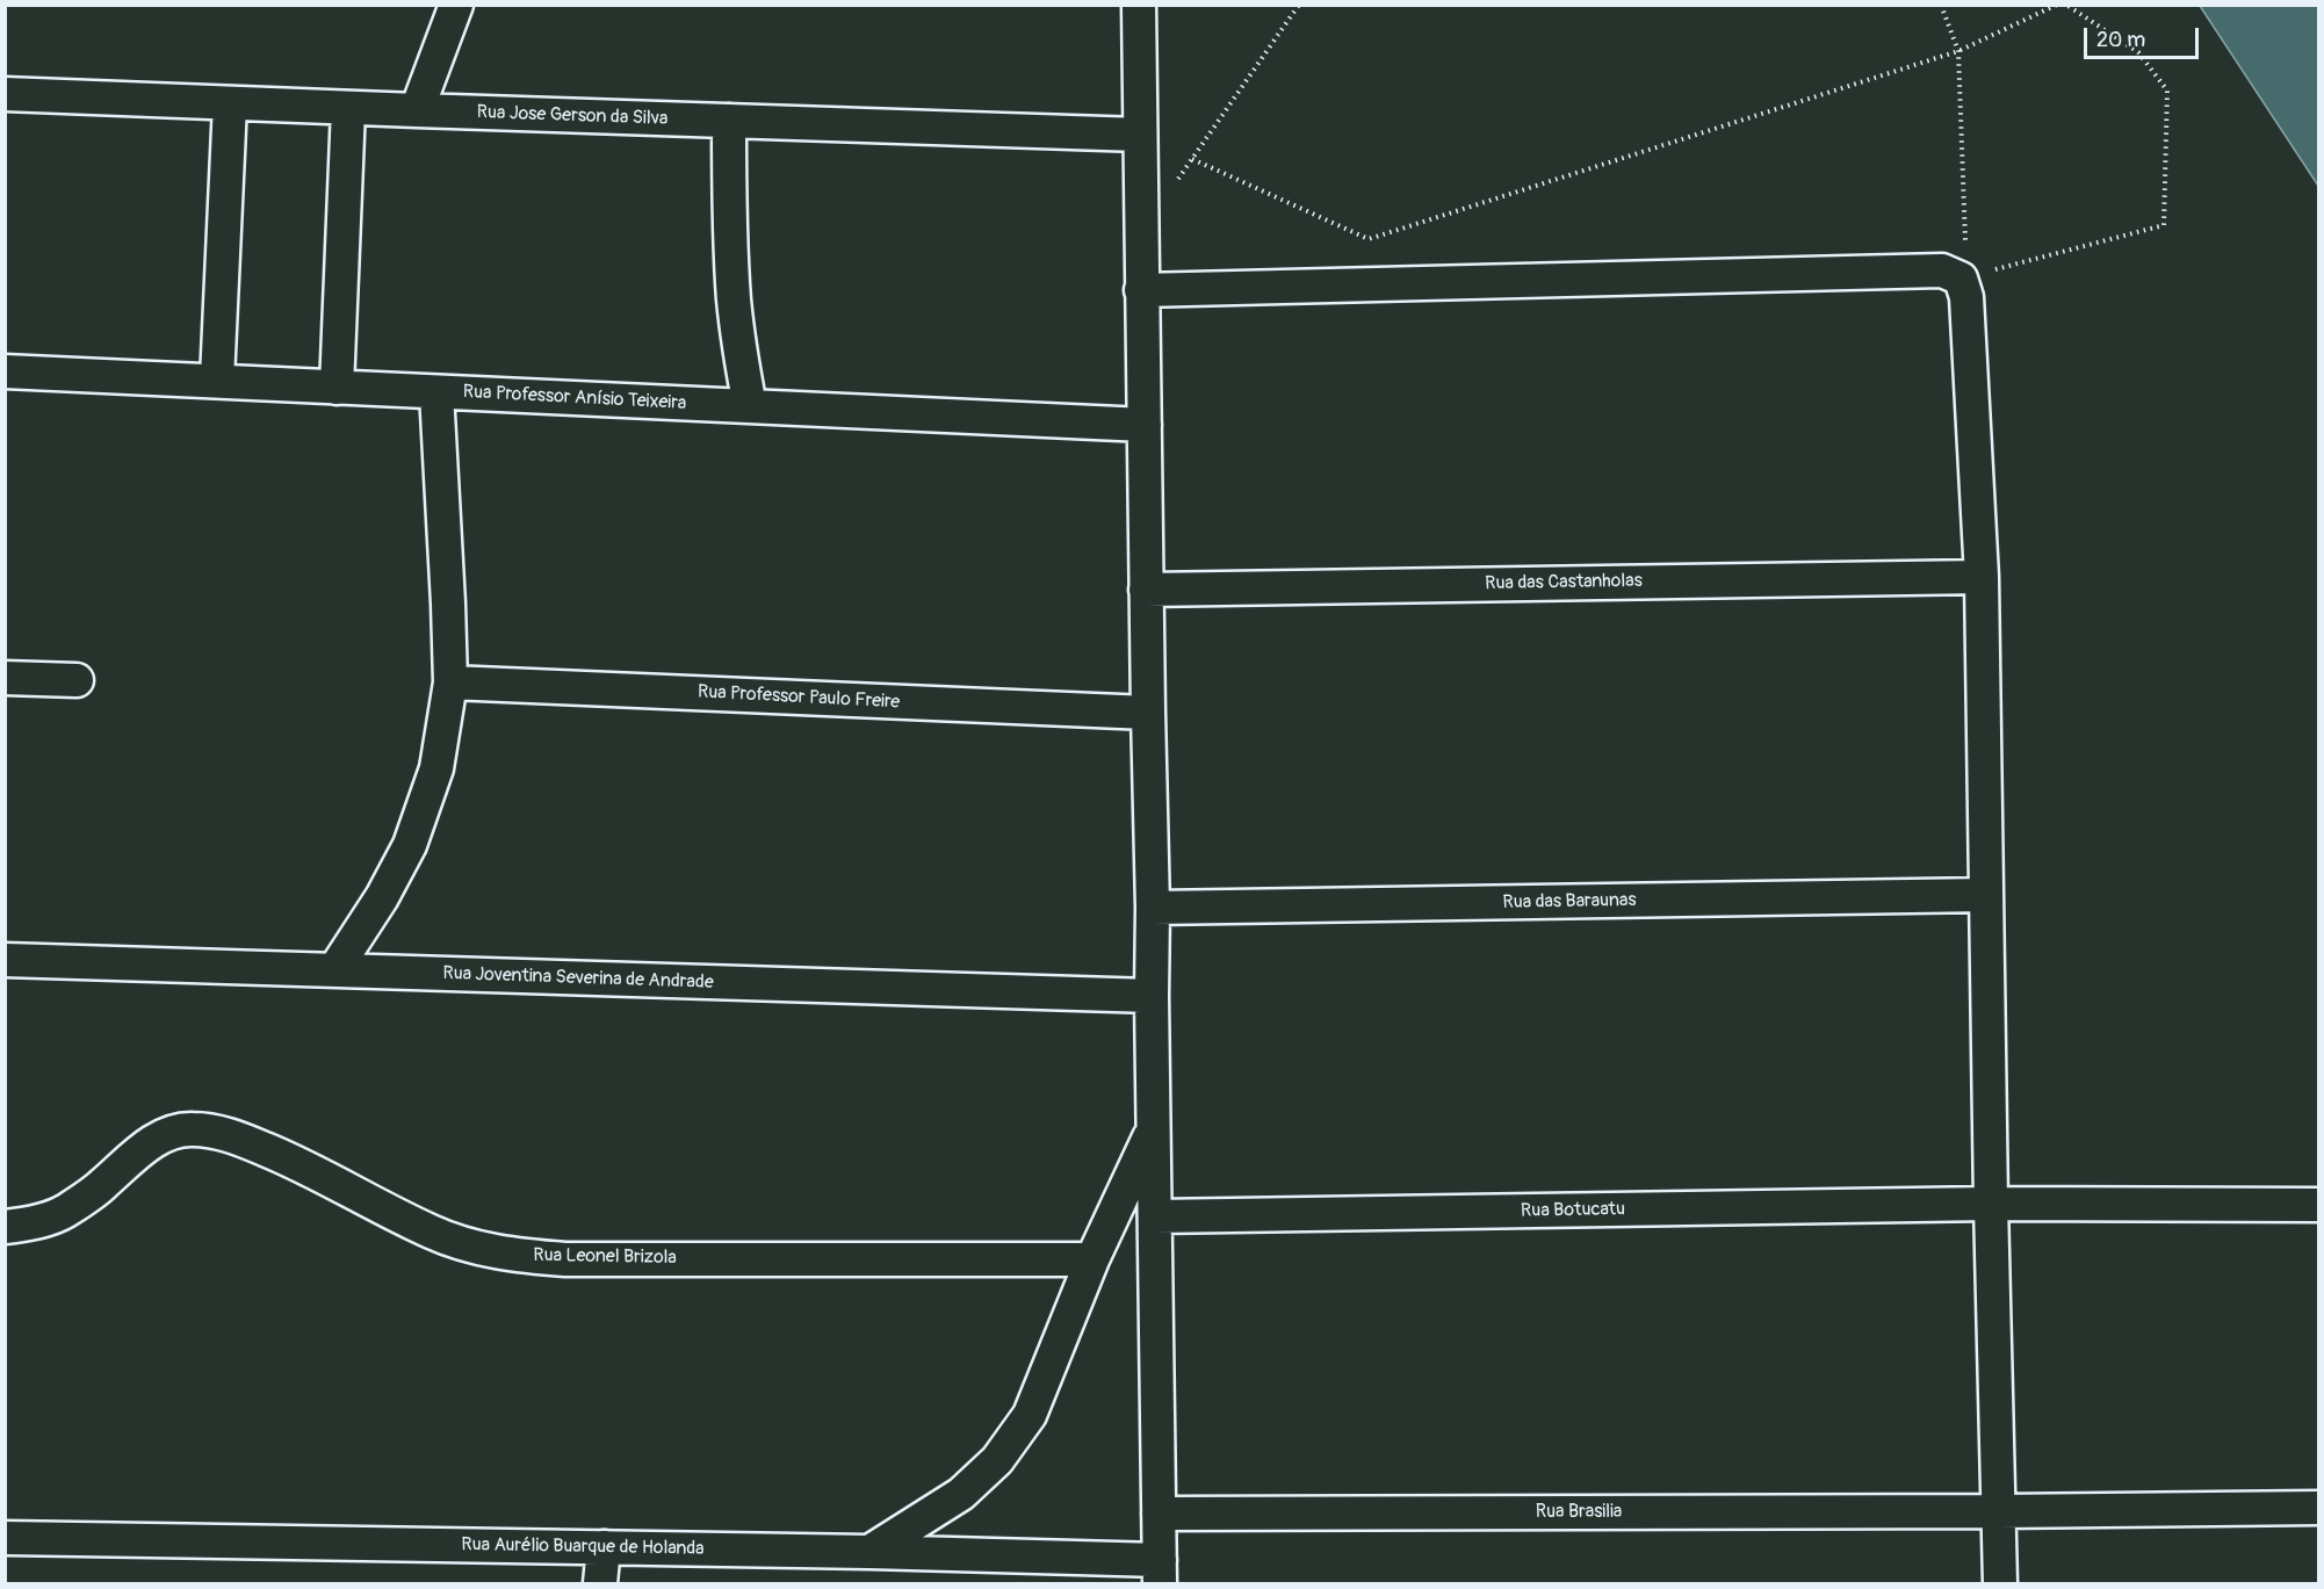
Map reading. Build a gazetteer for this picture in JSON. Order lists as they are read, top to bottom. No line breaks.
{"streets":{"street":["Rua Jose Gerson da Silva","Rua Professor Anísio Teixeira","Rua das Castanholas","Rua Professor Paulo Freire","Rua das Baraunas","Rua Joventina Severina de Andrade","Rua Botucatu","Rua Leonel Brizola","Rua Brasilia","Rua Aurélio Buarque de Holanda"]},"scale_bar":"20 m"}
